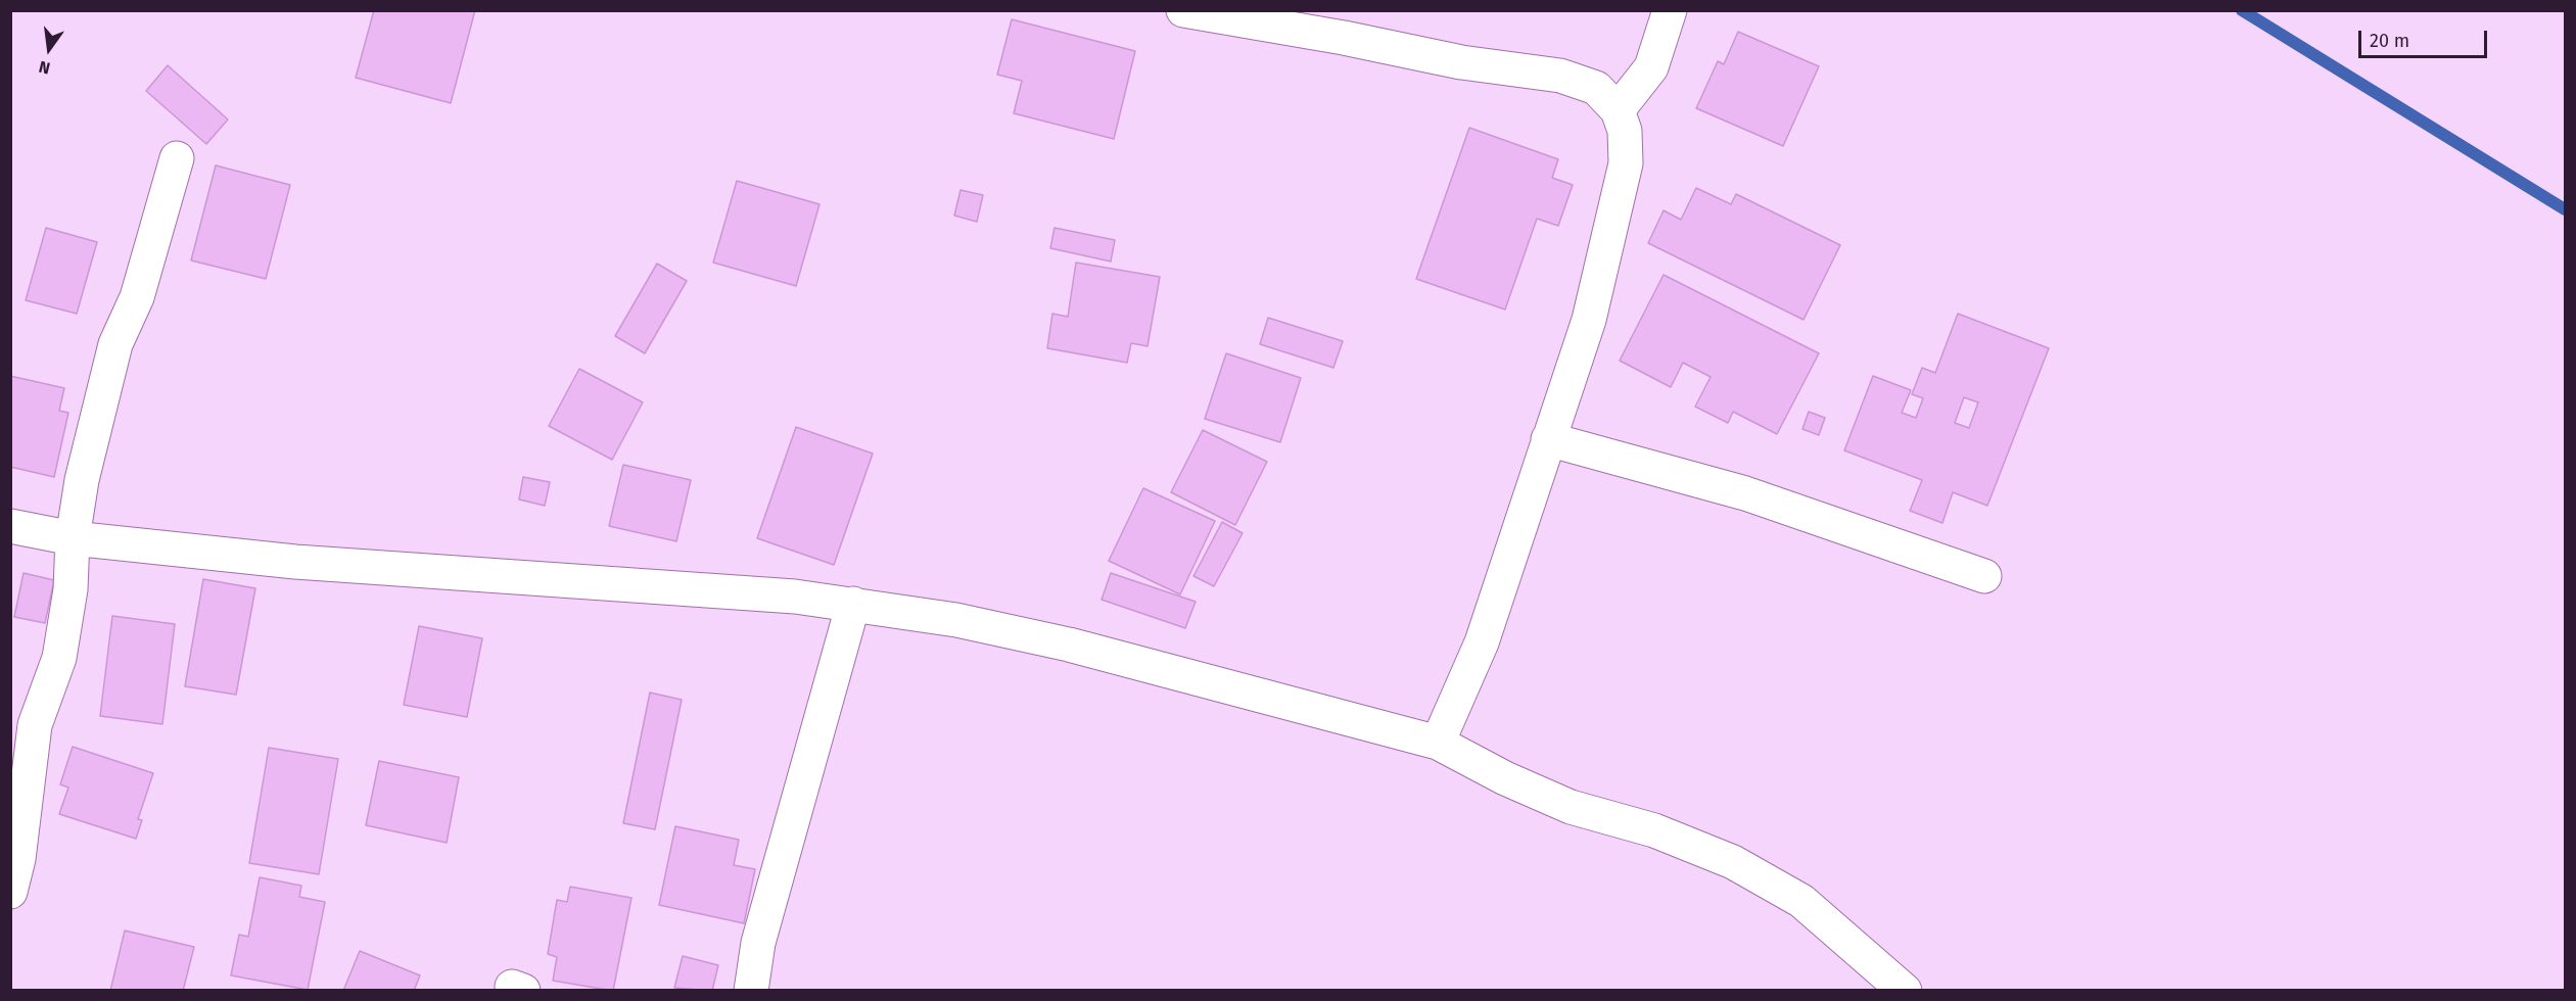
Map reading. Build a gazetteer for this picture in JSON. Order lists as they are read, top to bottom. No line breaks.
{"scale_bar":"20 m","north":"bottom"}
